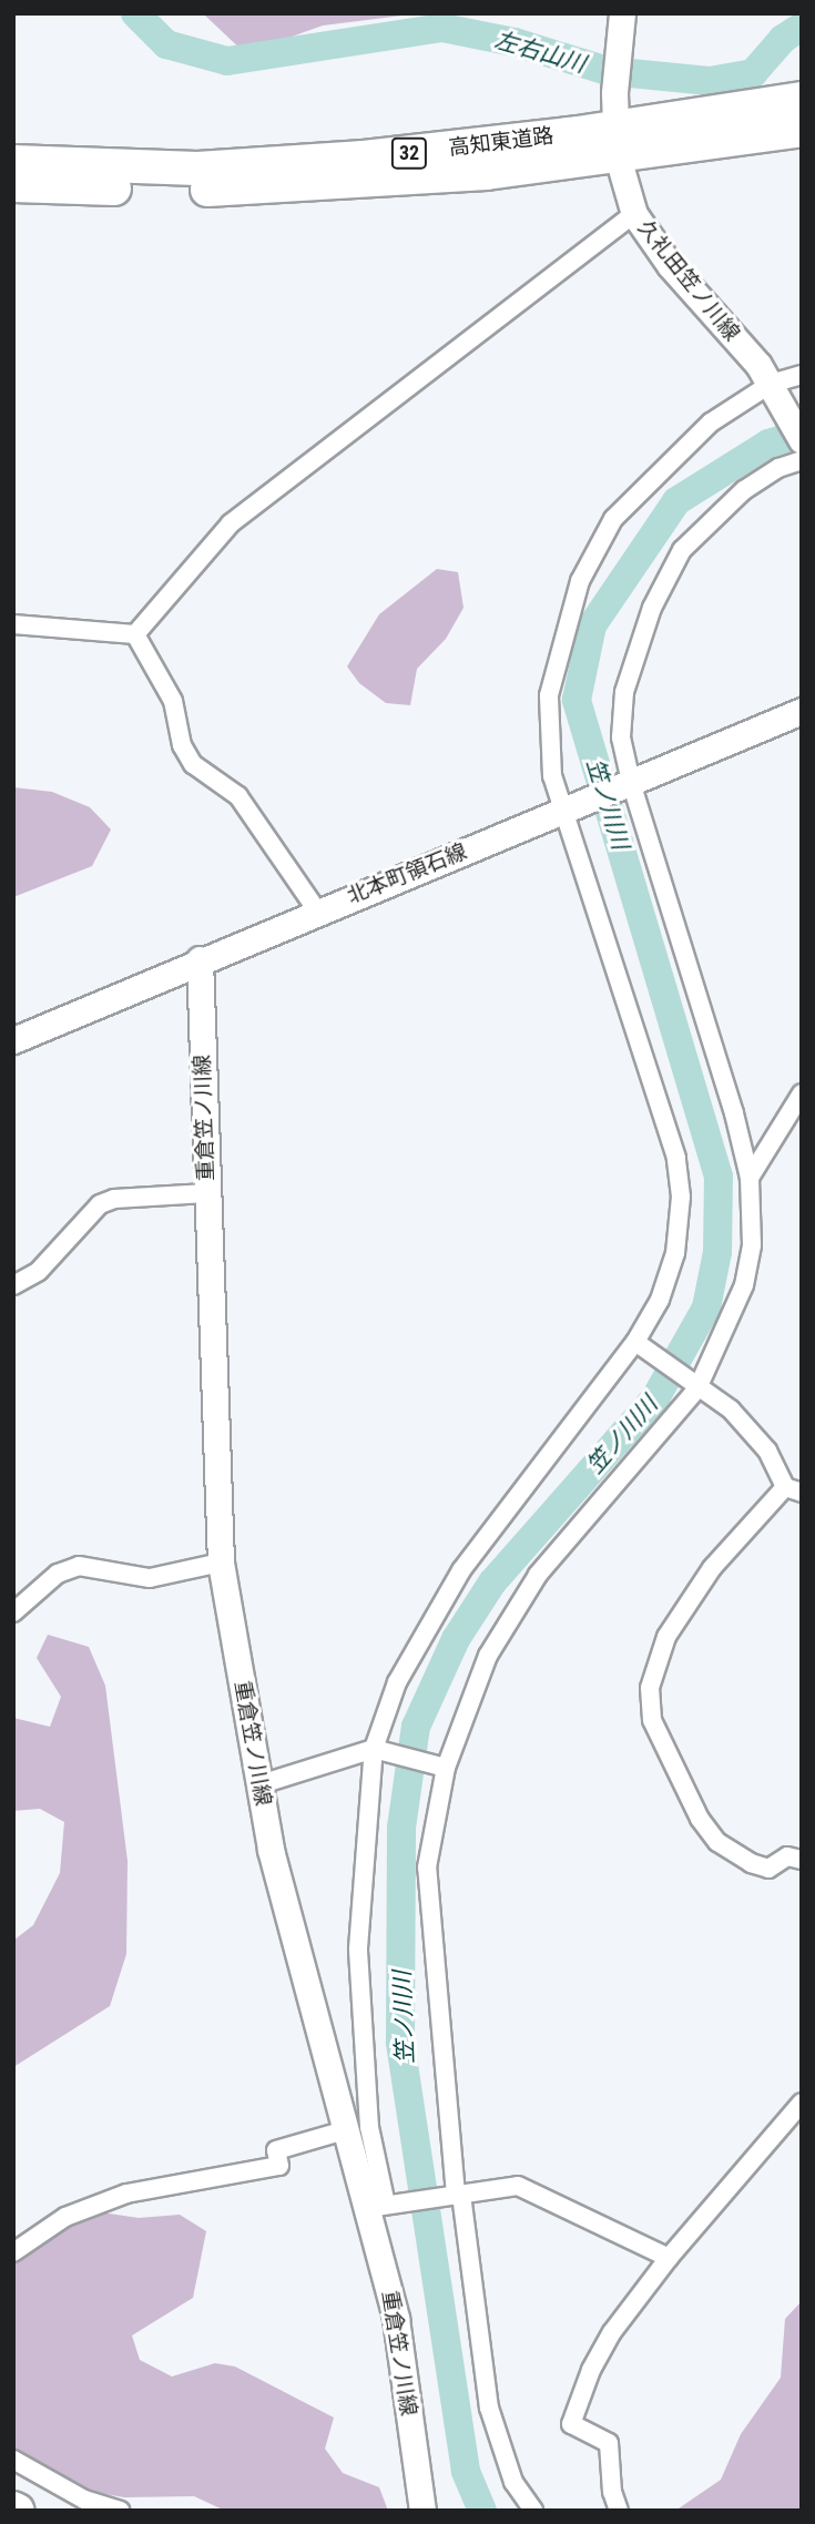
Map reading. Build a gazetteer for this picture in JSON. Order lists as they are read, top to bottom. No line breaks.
{"streets":{"highway":["高知東道路","32"],"main road":["久礼田笠ノ川線","北本町領石線","重倉笠ノ川線"]},"crossings":[["高知東道路","久礼田笠ノ川線"],["北本町領石線","重倉笠ノ川線"]],"water":["左右山川","笠ノ川川"]}
